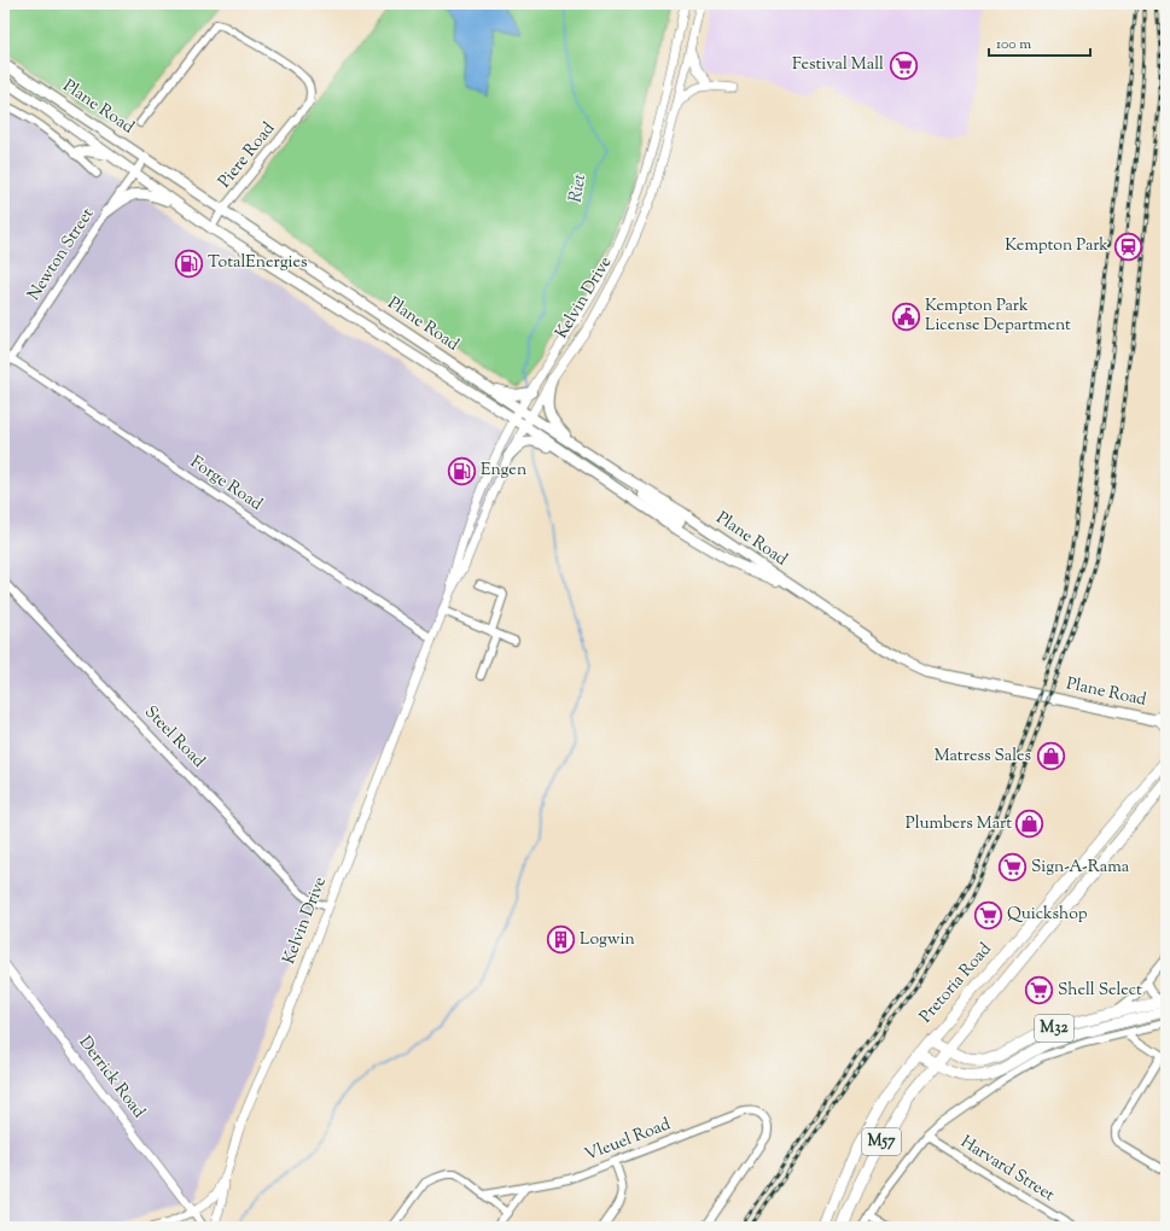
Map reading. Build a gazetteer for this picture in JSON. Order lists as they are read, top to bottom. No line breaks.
{"streets":{"main road":["Plane Road","Pretoria Road","M32","M57"],"street":["Piere Road","Newton Street","Kelvin Drive","Forge Road","Steel Road","Derrick Road","Vleuel Road","Harvard Street"]},"crossings":[["Plane Road","Piere Road"],["Plane Road","Newton Street"],["Plane Road","Kelvin Drive"],["Newton Street","Forge Road"],["Kelvin Drive","Forge Road"],["Kelvin Drive","Steel Road"],["Kelvin Drive","Derrick Road"],["Pretoria Road","M32"]],"water":["Riet"],"places":{"supermarket":["Festival Mall","Sign-A-Rama","Quickshop","Shell Select"],"station":["Kempton Park"],"fuel station":["TotalEnergies","Engen"],"public building":["Kempton Park License Department"],"shop":["Matress Sales","Plumbers Mart"],"building":["Logwin"]},"scale_bar":"100 m"}
